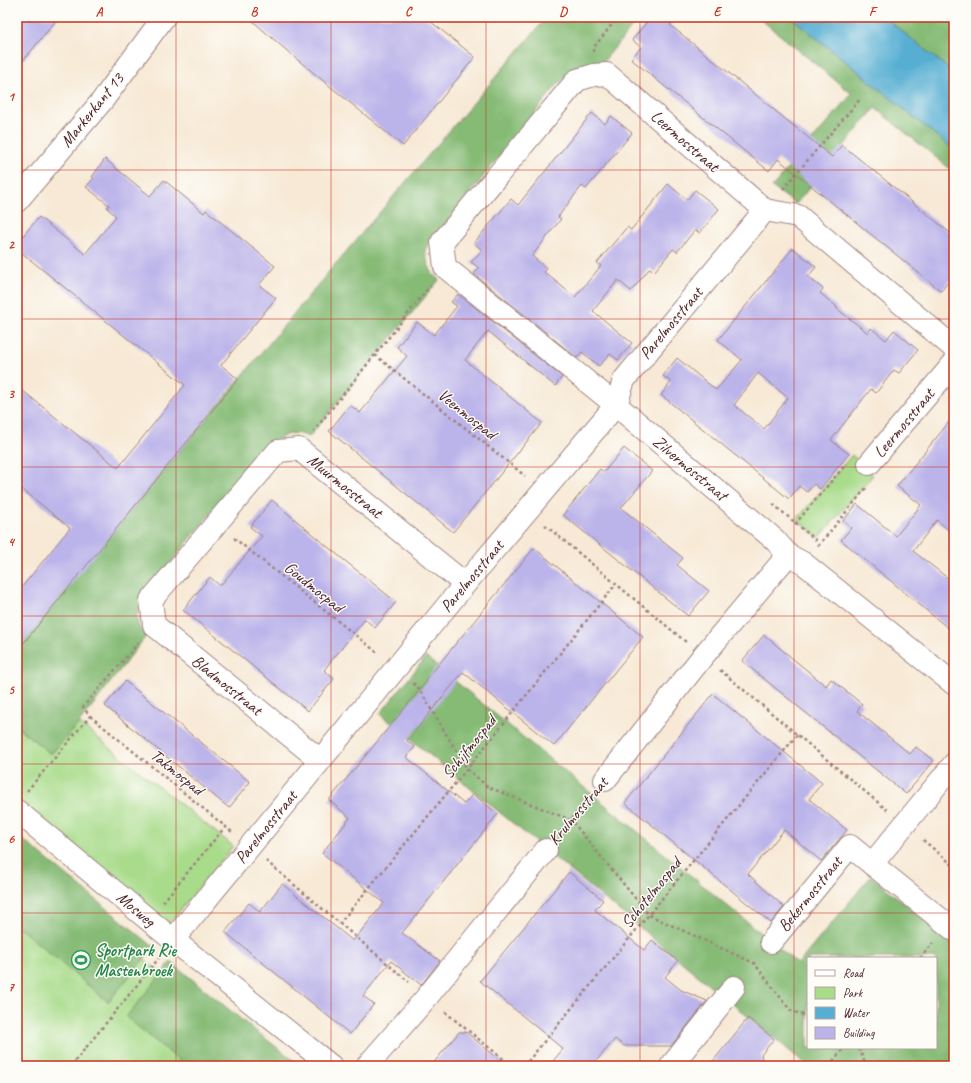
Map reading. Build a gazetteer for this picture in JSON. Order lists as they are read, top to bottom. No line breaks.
{"streets":{"street":["Markerkant 13","Leermosstraat","Parelmosstraat","Zilvermosstraat","Muurmosstraat","Bladmosstraat","Krulmosstraat","Bekermosstraat","Mosweg"],"path":["Veenmospad","Goudmospad","Schijfmospad","Takmospad","Schotelmospad"]},"crossings":[["Leermosstraat","Parelmosstraat"],["Parelmosstraat","Veenmospad"],["Parelmosstraat","Zilvermosstraat"],["Parelmosstraat","Muurmosstraat"],["Parelmosstraat","Goudmospad"],["Parelmosstraat","Bladmosstraat"],["Parelmosstraat","Takmospad"],["Parelmosstraat","Mosweg"],["Zilvermosstraat","Krulmosstraat"],["Muurmosstraat","Goudmospad"],["Muurmosstraat","Bladmosstraat"],["Goudmospad","Schijfmospad"],["Schijfmospad","Takmospad"],["Takmospad","Krulmosstraat"]],"places":{"sports":["Sportpark Rie Mastenbroek"]},"legend":["Road","Park","Water","Building"],"grid":{"columns":["A","B","C","D","E","F"],"rows":["1","2","3","4","5","6","7"]}}
